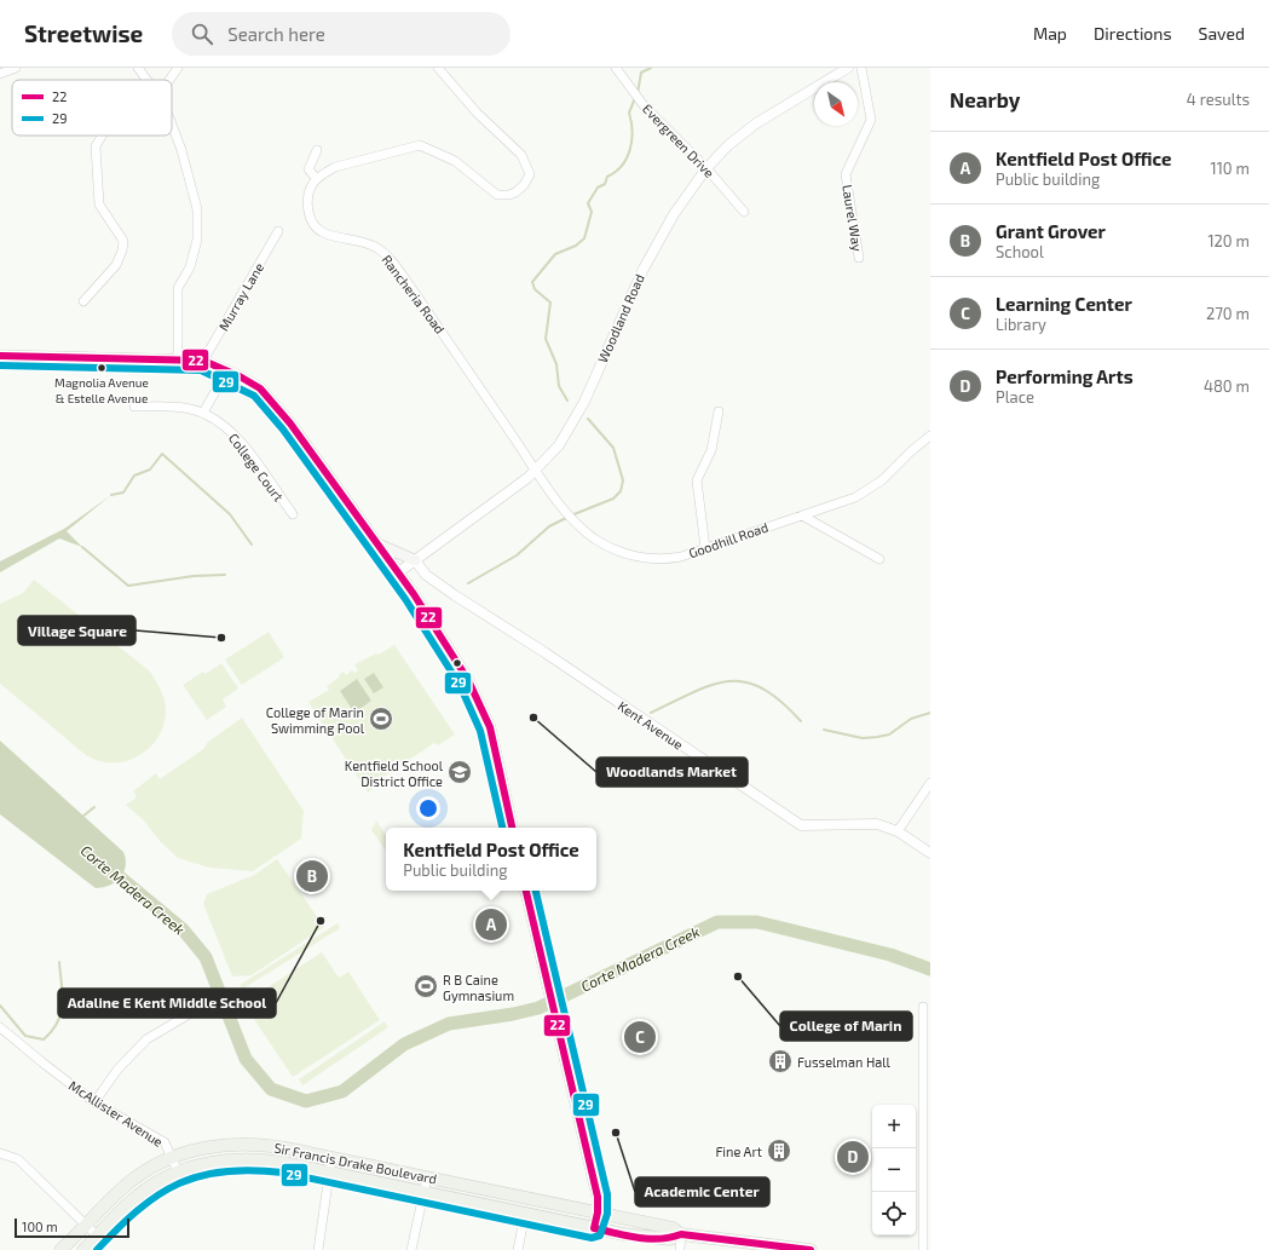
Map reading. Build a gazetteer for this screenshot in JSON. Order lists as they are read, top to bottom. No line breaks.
{"streets":{"main road":["Sir Francis Drake Boulevard"],"street":["Evergreen Drive","Laurel Way","Rancheria Road","Murray Lane","Woodland Road","College Court","Goodhill Road","Kent Avenue","McAllister Avenue"]},"crossings":[["Evergreen Drive","Woodland Road"],["Rancheria Road","Woodland Road"],["Rancheria Road","Goodhill Road"],["Woodland Road","Goodhill Road"],["Woodland Road","Kent Avenue"],["McAllister Avenue","Sir Francis Drake Boulevard"]],"water":["Corte Madera Creek"],"places":{"other":["Magnolia Avenue & Estelle Avenue","Village Square","Woodlands Market","Adaline E Kent Middle School","College of Marin","Academic Center"],"sports":["College of Marin Swimming Pool","R B Caine Gymnasium"],"school or university":["Kentfield School District Office"],"building":["Fusselman Hall","Fine Art"]},"lines":["transit line 22","transit line 29"],"legend":["22","29"],"scale_bar":"100 m","north":"bottom right","page":{"header":"Streetwise","search":"Search here","nav":["Map","Directions","Saved"],"heading":["Nearby","4 results"],"list":[{"mark":"A","name":"Kentfield Post Office","note":"Public building","value":"110 m"},{"mark":"B","name":"Grant Grover","note":"School","value":"120 m"},{"mark":"C","name":"Learning Center","note":"Library","value":"270 m"},{"mark":"D","name":"Performing Arts","note":"Place","value":"480 m"}],"popup":["Kentfield Post Office","Public building"],"pins":["B","A","C","D"],"map_buttons":["+","−"],"scale":"100 m"}}
